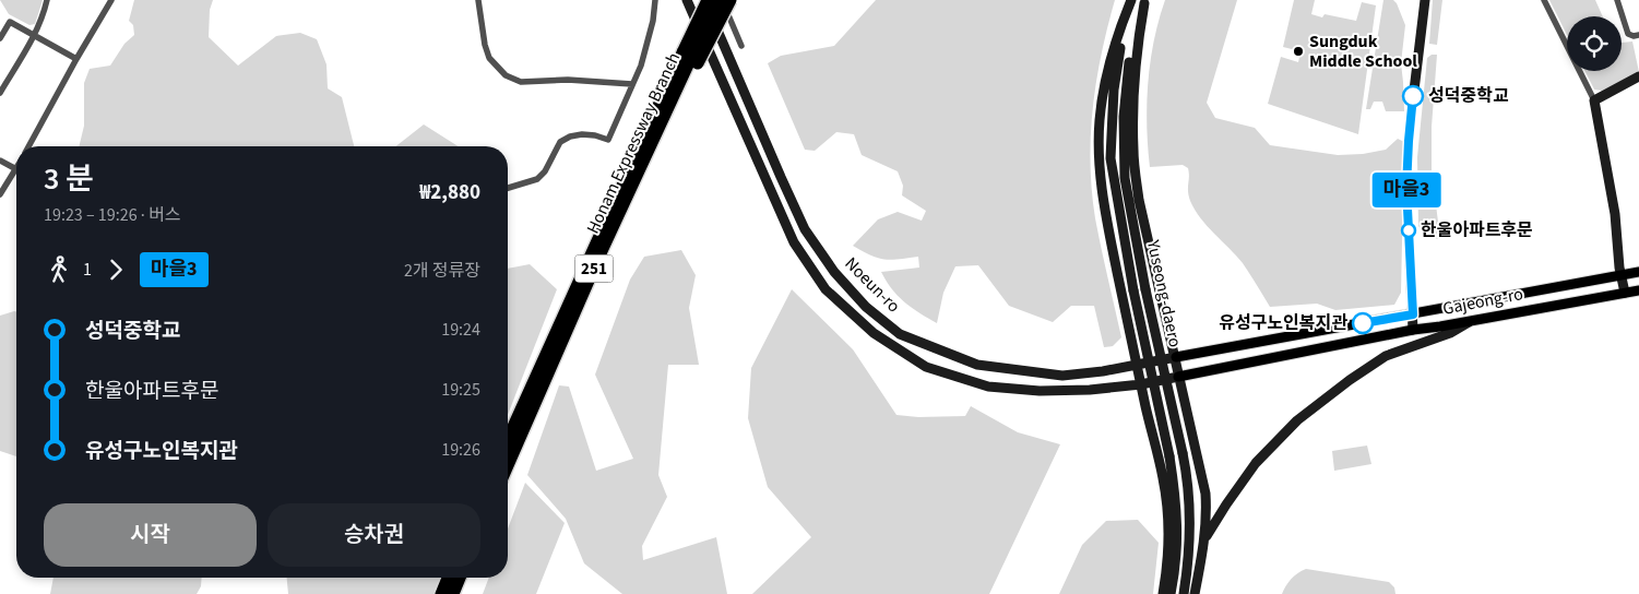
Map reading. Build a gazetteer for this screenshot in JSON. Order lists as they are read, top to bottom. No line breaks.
{"streets":{"highway":["Honam Expressway Branch","251"],"main road":["Noeun-ro","Yuseong-daero","Gajeong-ro"]},"crossings":[["Honam Expressway Branch","Noeun-ro"],["Noeun-ro","Gajeong-ro"]],"places":["Sungduk Middle School","성덕중학교","한울아파트후문","유성구노인복지관"],"lines":["bus line 마을3"],"page":{"on_map":"마을3","heading":["3 분","19:23 – 19:26 · 버스","₩2,880"],"legs":["1","마을3","2개 정류장"],"list":[{"name":"성덕중학교","value":"19:24"},{"name":"한울아파트후문","value":"19:25"},{"name":"유성구노인복지관","value":"19:26"}],"buttons":["시작","승차권"]}}
